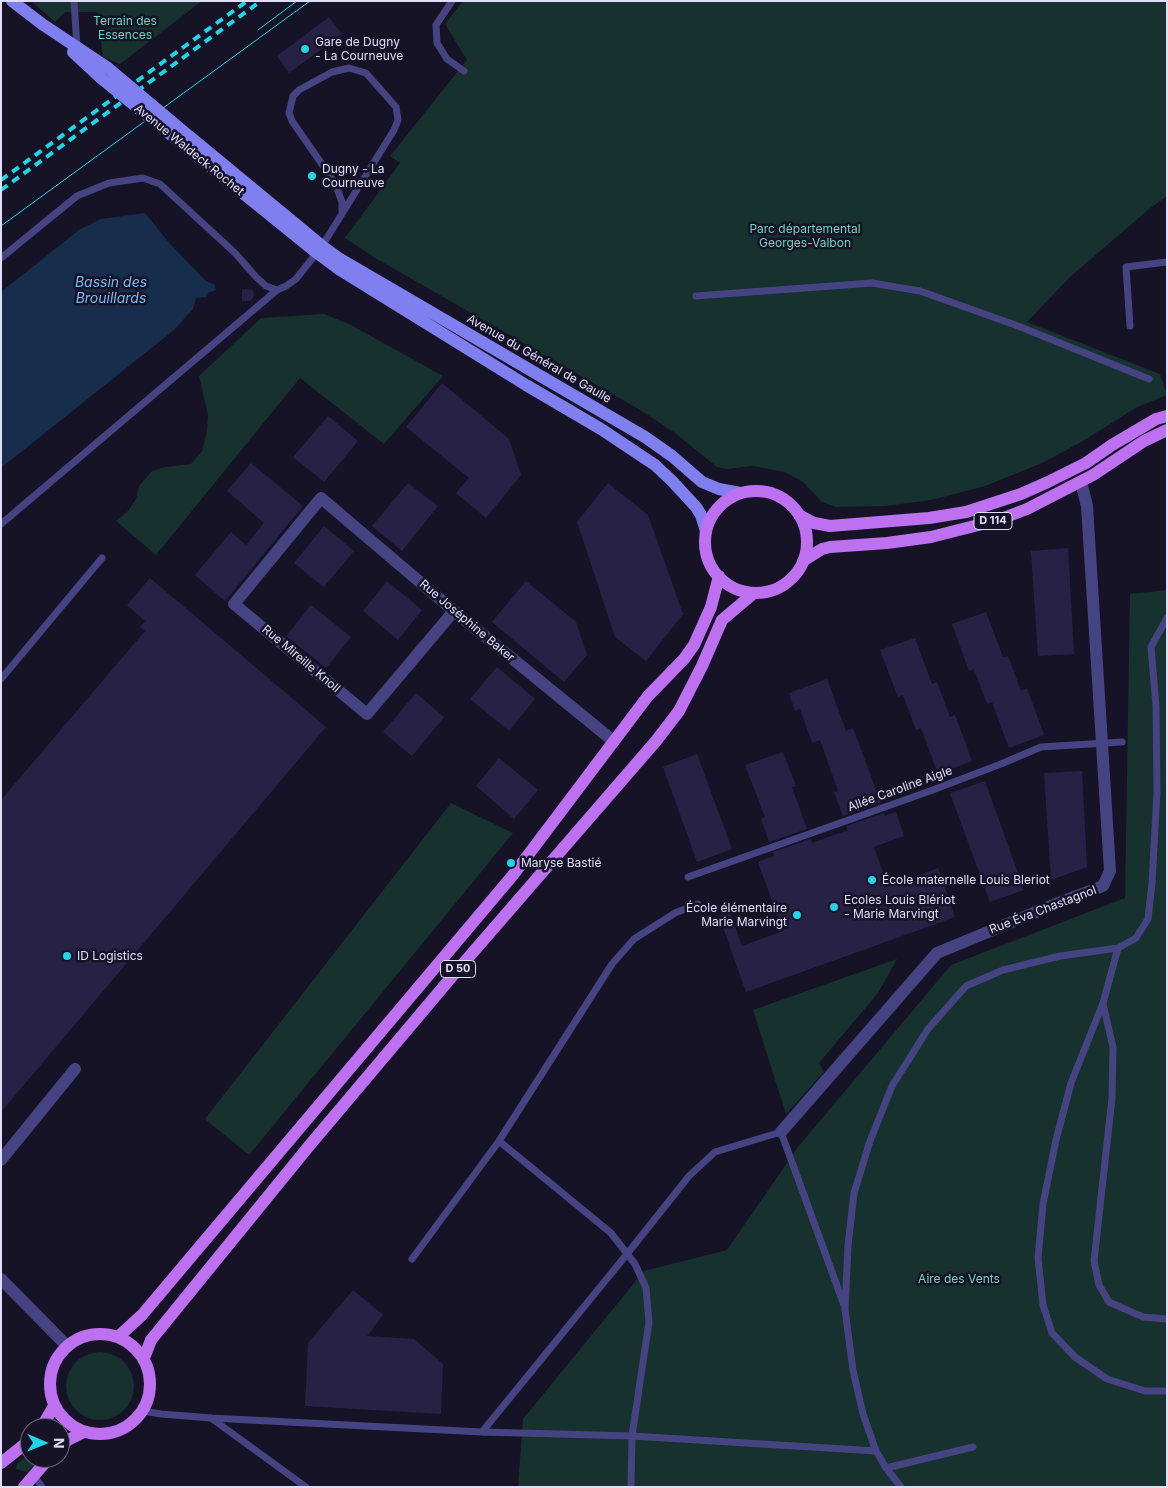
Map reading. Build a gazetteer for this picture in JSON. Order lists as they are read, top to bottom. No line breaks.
{"streets":{"main road":["Avenue Waldeck Rochet","Avenue du Général de Gaulle","D 114","D 50"],"street":["Rue Joséphine Baker","Rue Mireille Knoll","Rue Éva Chastagnol"],"lane":["Allée Caroline Aigle"]},"crossings":[["Avenue Waldeck Rochet","Avenue du Général de Gaulle"],["Avenue Waldeck Rochet","D 114"],["Avenue Waldeck Rochet","D 50"],["Avenue du Général de Gaulle","D 114"],["Avenue du Général de Gaulle","D 50"],["D 114","Rue Éva Chastagnol"],["D 114","D 50"],["Rue Joséphine Baker","Rue Mireille Knoll"],["Rue Joséphine Baker","D 50"],["Allée Caroline Aigle","Rue Éva Chastagnol"]],"water":["Bassin des Brouillards"],"parks":["Terrain des Essences","Parc départemental Georges-Valbon","Aire des Vents"],"places":["Gare de Dugny - La Courneuve","Dugny - La Courneuve","Maryse Bastié","École maternelle Louis Bleriot","Ecoles Louis Blériot - Marie Marvingt","École élémentaire Marie Marvingt","ID Logistics"],"north":"right"}
